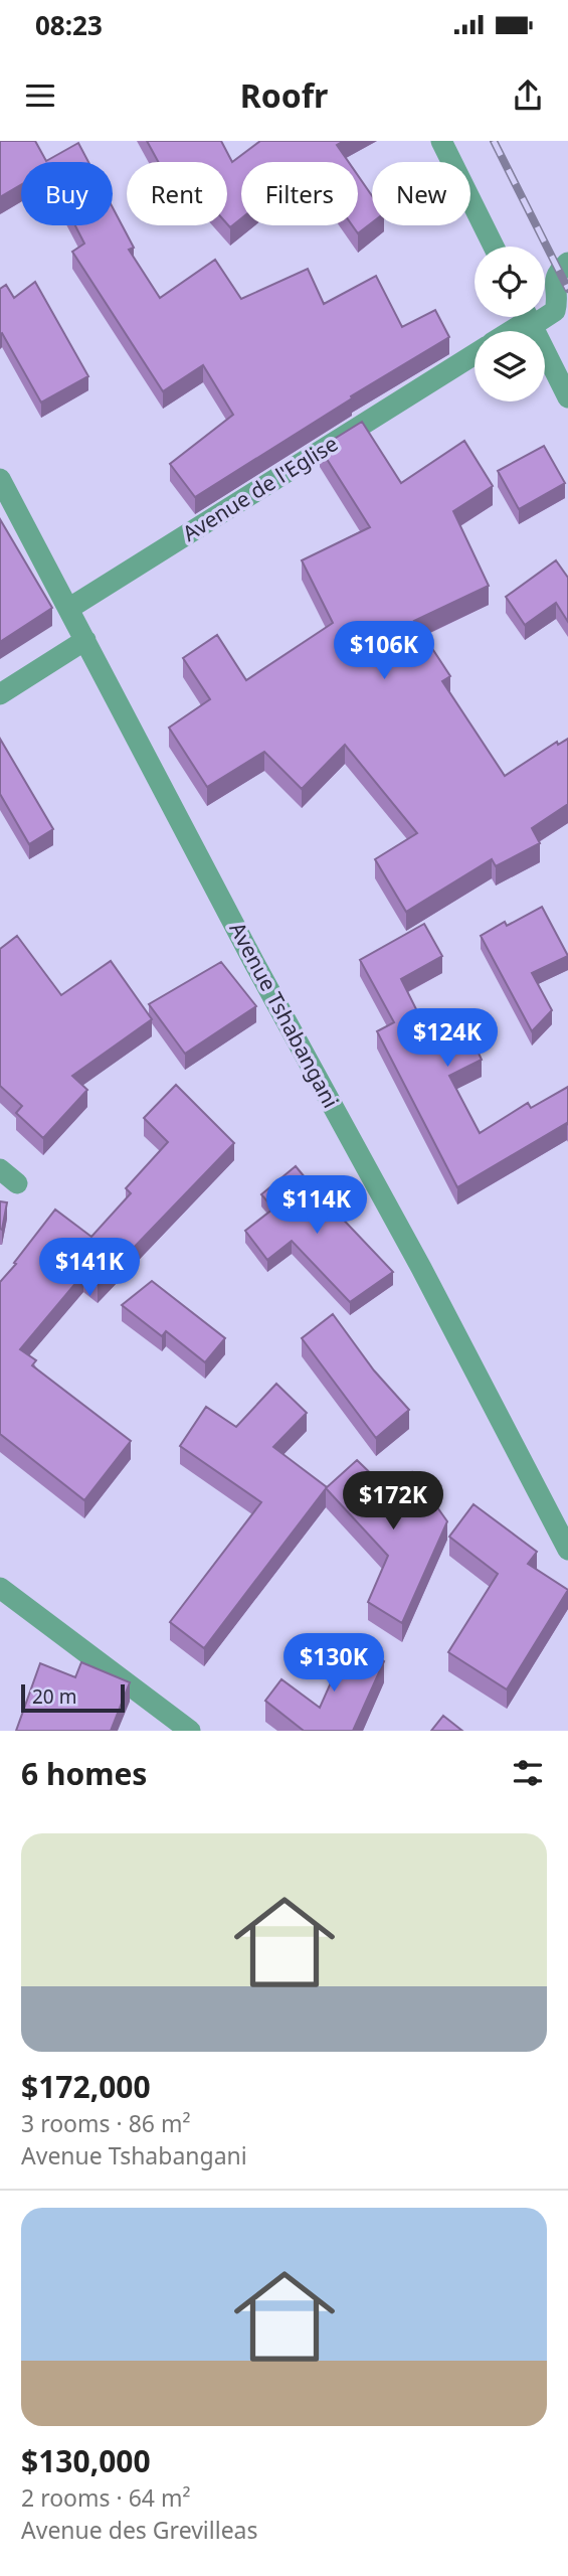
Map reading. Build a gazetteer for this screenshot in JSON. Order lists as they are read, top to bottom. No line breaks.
{"streets":{"street":["Avenue de l'Eglise","Avenue Tshabangani"]},"crossings":[["Avenue de l'Eglise","Avenue Tshabangani"]],"scale_bar":"20 m","page":{"status":"08:23","header":"Roofr","chip":["Buy","Rent","Filters","New"],"price":["$106K","$124K","$114K","$141K","$172K","$130K"],"scale":"20 m","heading":"6 homes","list":[{"name":"$172,000","note":"3 rooms · 86 m² · Avenue Tshabangani"},{"name":"$130,000","note":"2 rooms · 64 m² · Avenue des Grevilleas"}]}}
